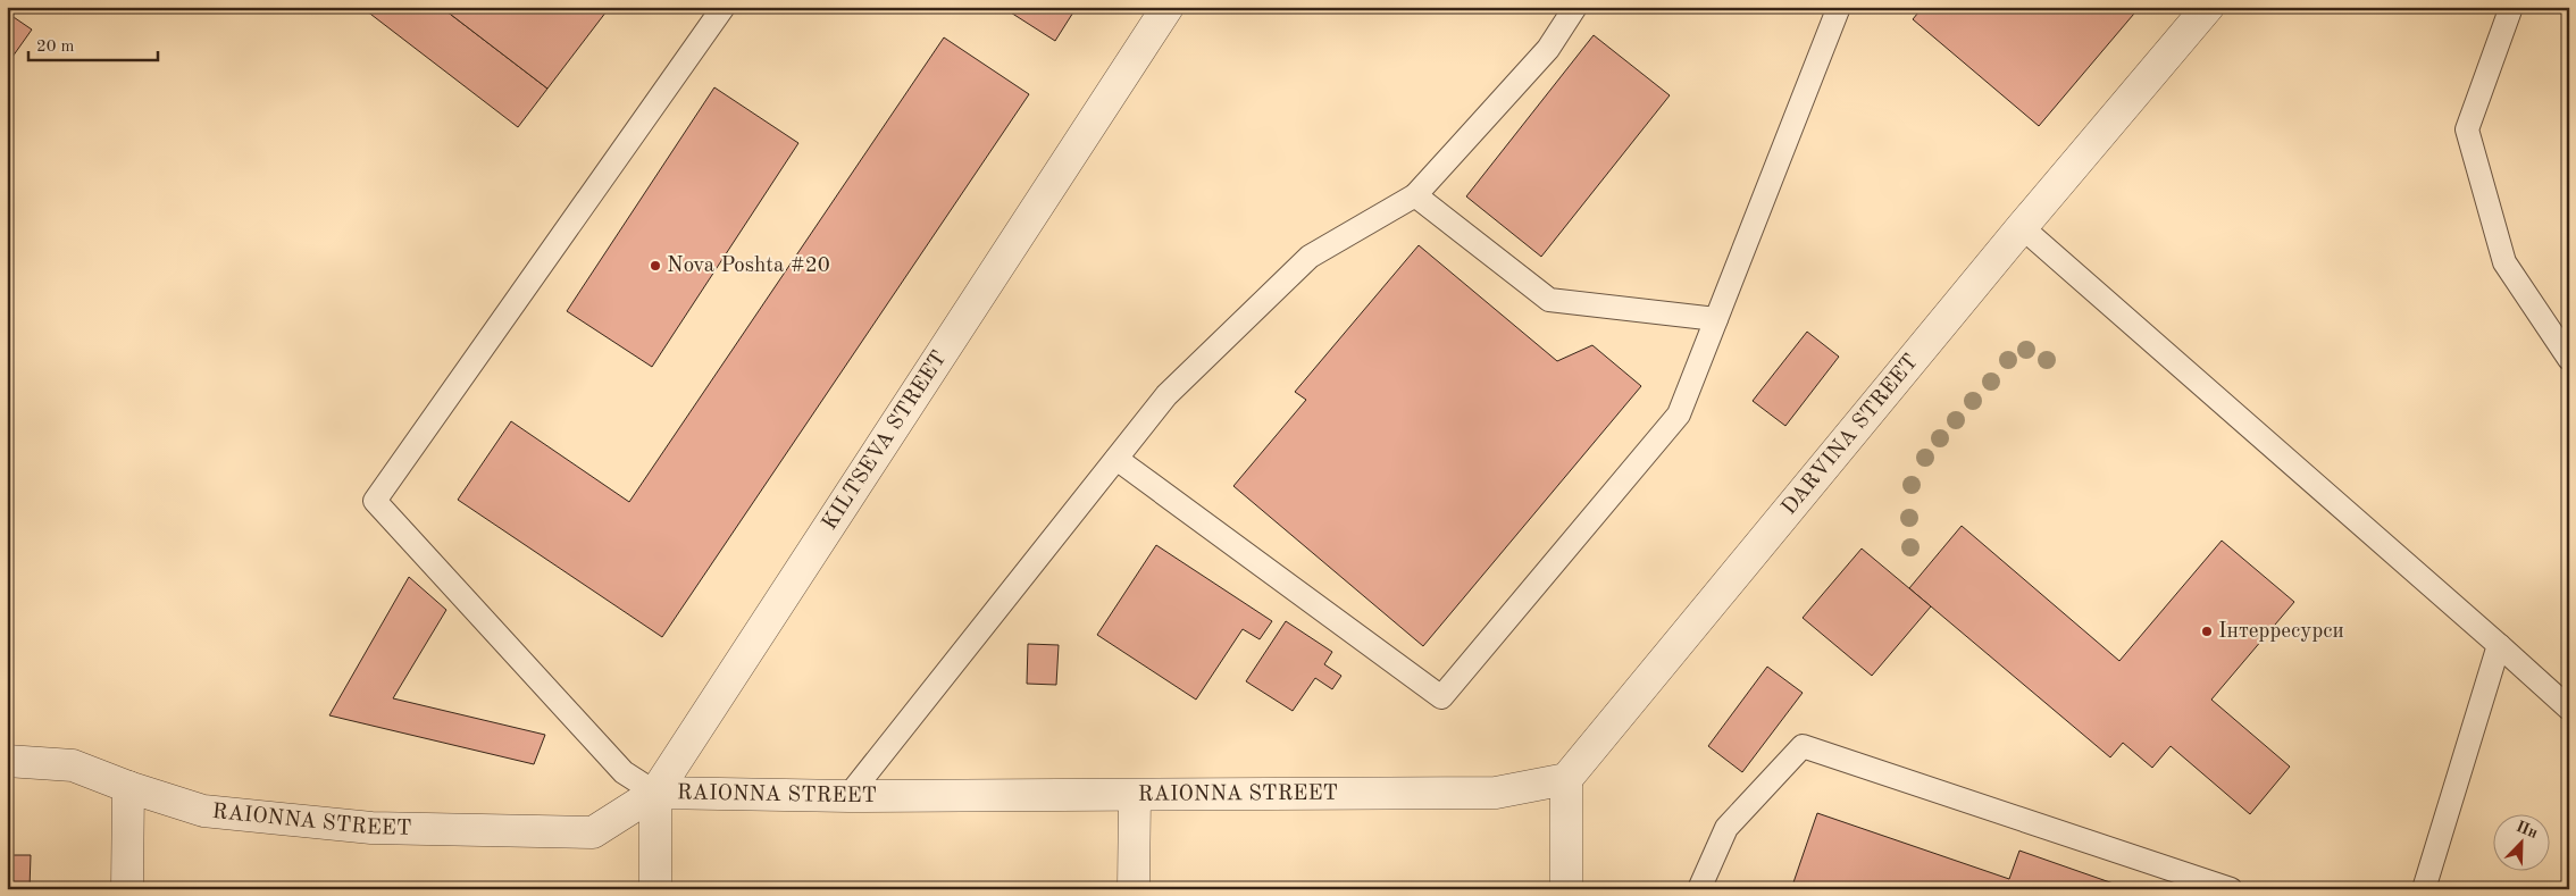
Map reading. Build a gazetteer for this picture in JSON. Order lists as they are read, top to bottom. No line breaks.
{"streets":{"street":["DARVINA STREET","KILTSEVA STREET","RAIONNA STREET"]},"crossings":[["DARVINA STREET","RAIONNA STREET"],["KILTSEVA STREET","RAIONNA STREET"]],"places":["Nova Poshta #20","Інтерресурси"],"scale_bar":"20 m","north":"top right"}
